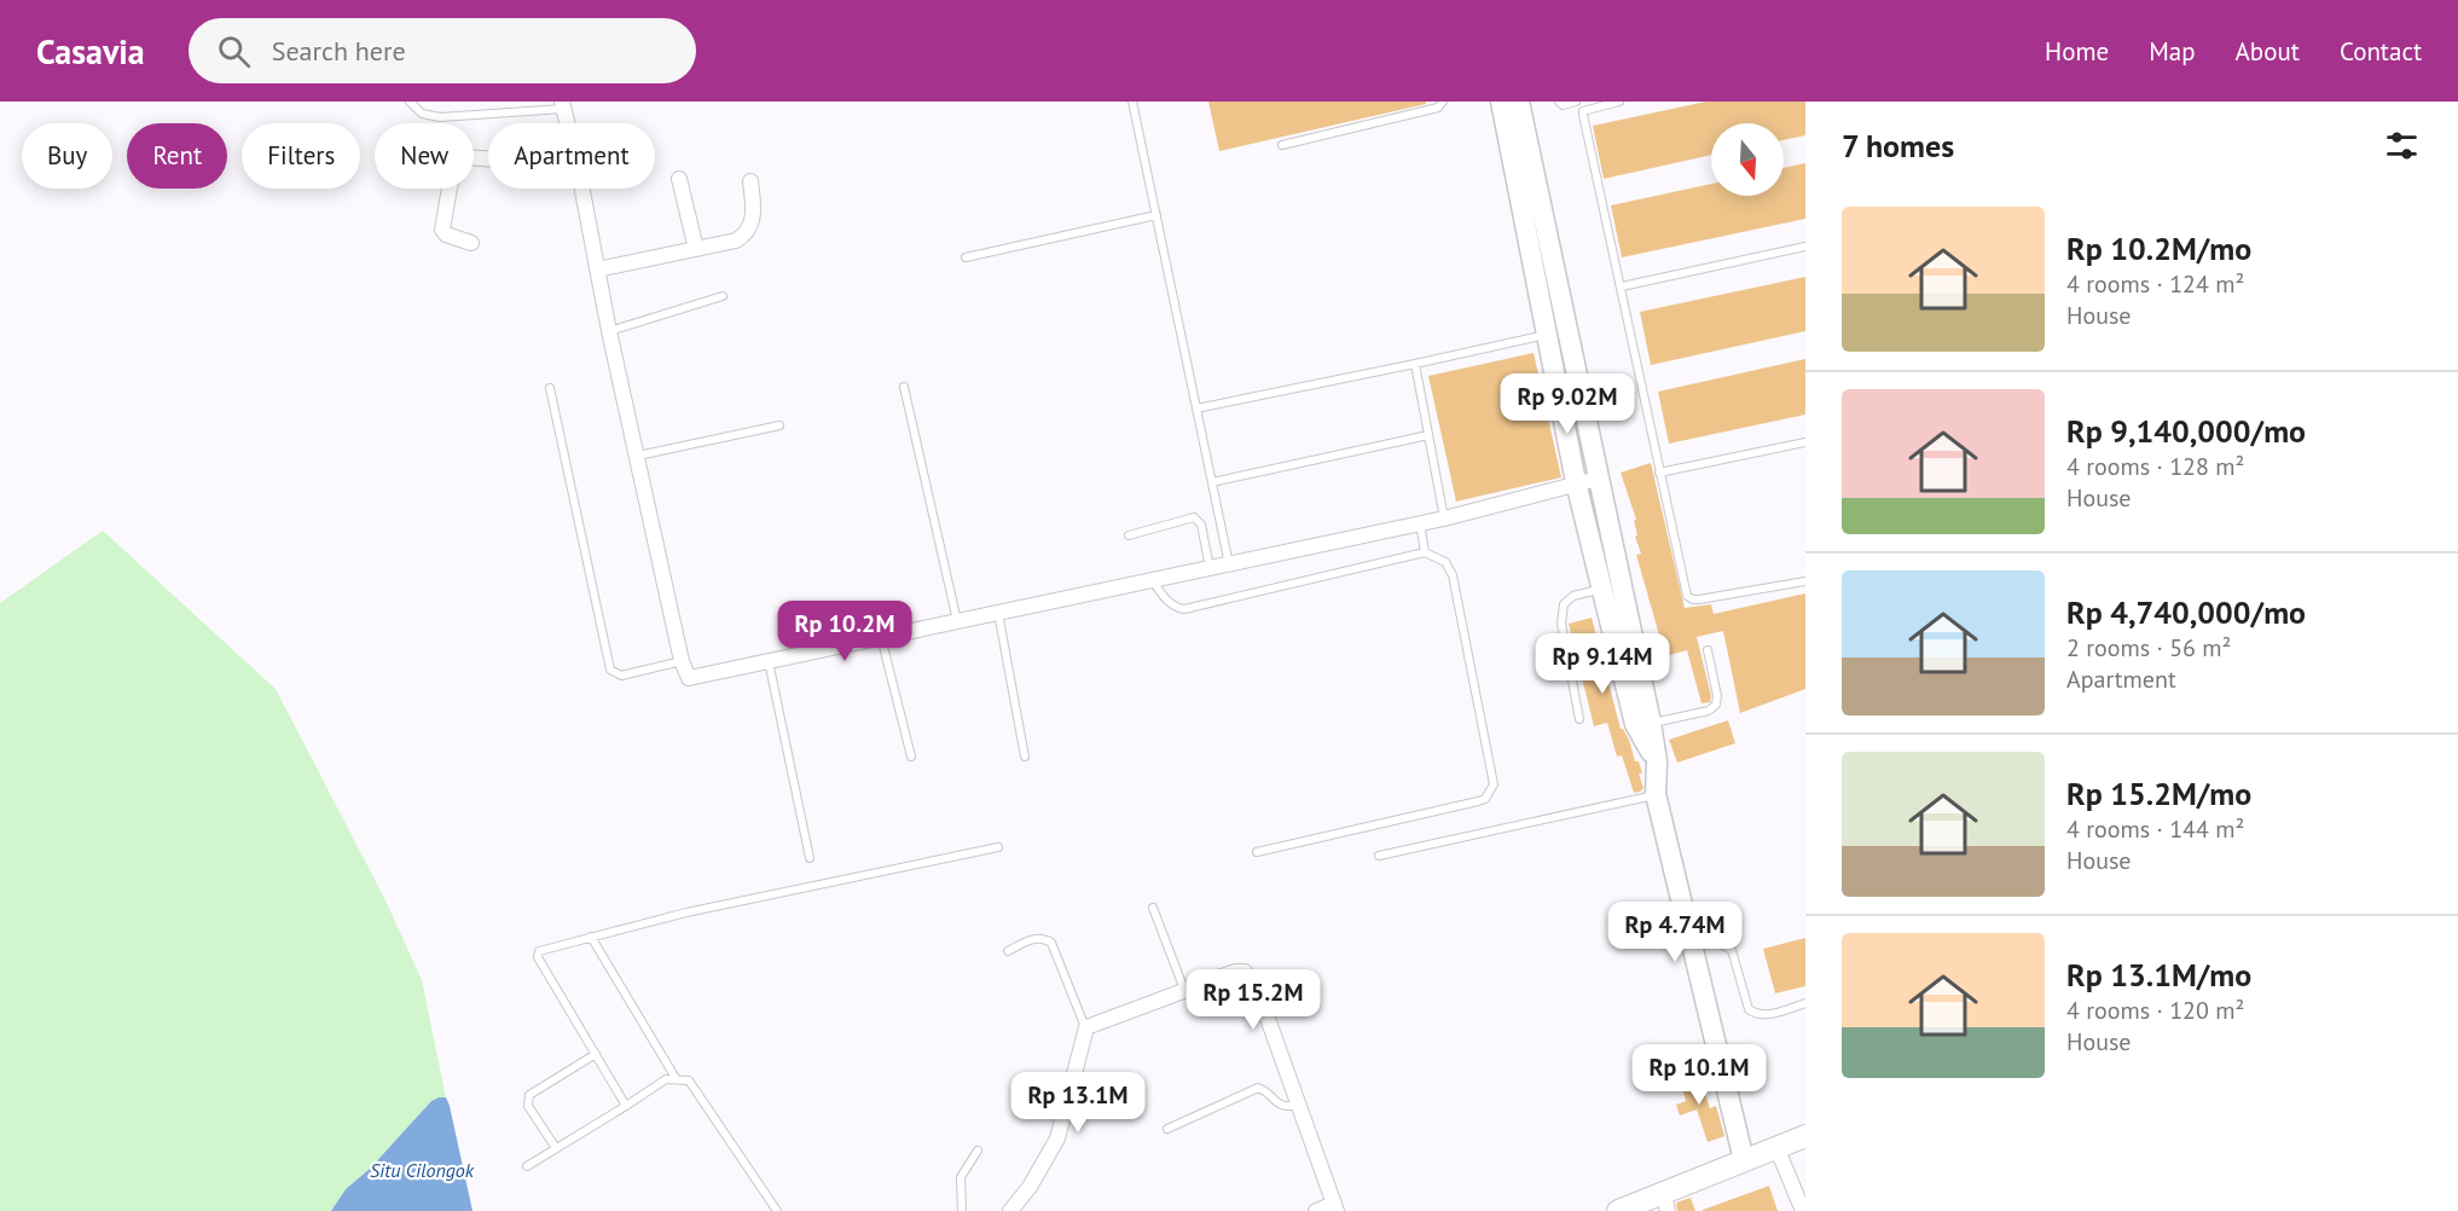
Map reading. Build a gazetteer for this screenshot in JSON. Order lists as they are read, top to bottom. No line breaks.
{"water":["Situ Cilongok"],"north":"bottom","page":{"header":"Casavia","search":"Search here","nav":["Home","Map","About","Contact"],"heading":"7 homes","chip":["Buy","Rent","Filters","New","Apartment"],"list":[{"name":"Rp 10.2M/mo","note":"4 rooms · 124 m² · House"},{"name":"Rp 9,140,000/mo","note":"4 rooms · 128 m² · House"},{"name":"Rp 4,740,000/mo","note":"2 rooms · 56 m² · Apartment"},{"name":"Rp 15.2M/mo","note":"4 rooms · 144 m² · House"},{"name":"Rp 13.1M/mo","note":"4 rooms · 120 m² · House"}],"price":["Rp 9.02M","Rp 10.2M","Rp 9.14M","Rp 4.74M","Rp 15.2M","Rp 10.1M","Rp 13.1M"]}}
